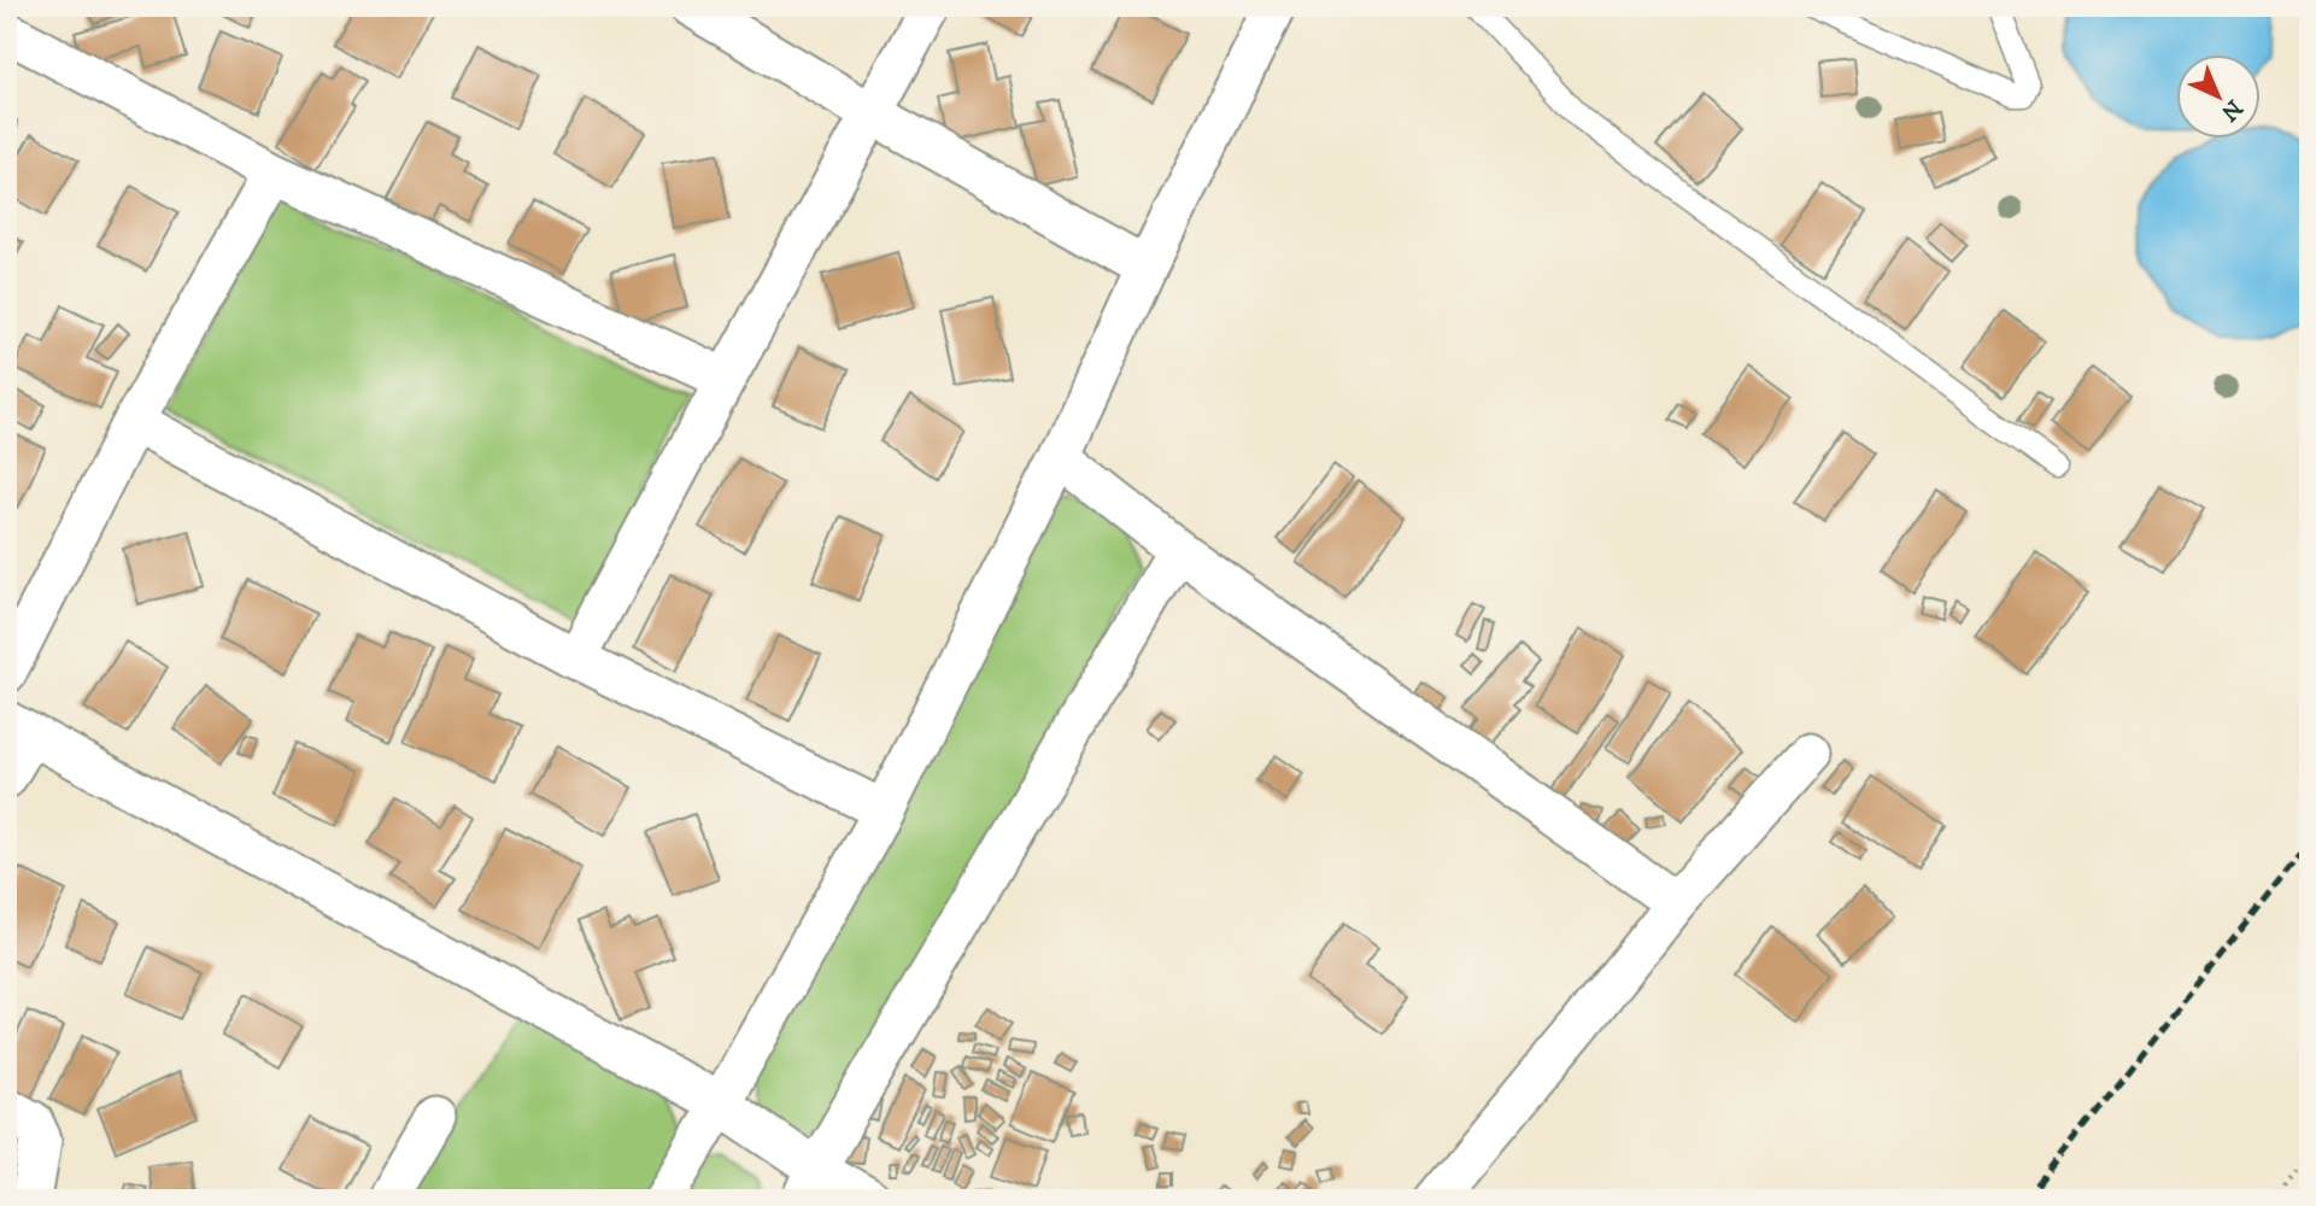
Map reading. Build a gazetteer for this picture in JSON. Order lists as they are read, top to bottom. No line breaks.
{"north":"bottom right"}
